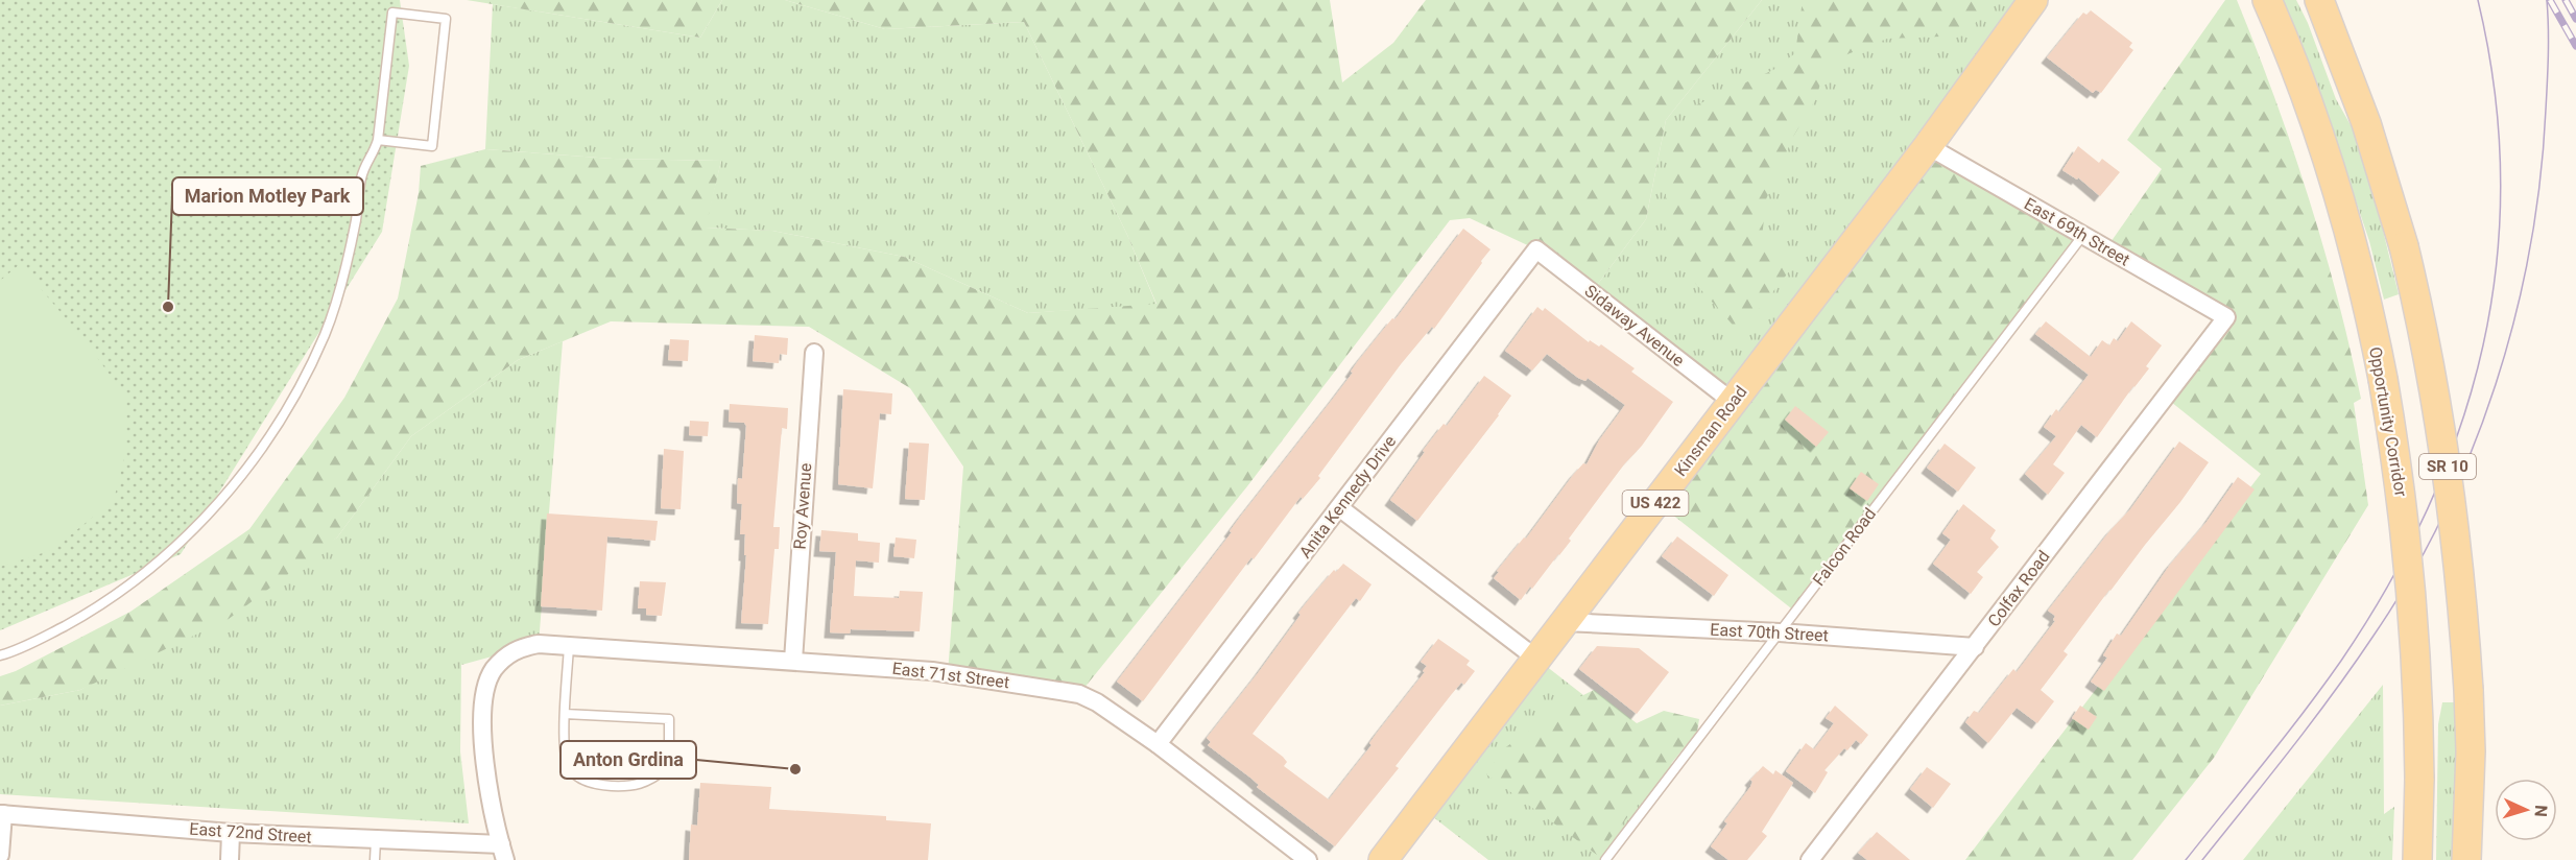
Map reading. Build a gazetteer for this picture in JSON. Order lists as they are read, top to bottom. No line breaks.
{"streets":{"main road":["Opportunity Corridor","Kinsman Road","SR 10","US 422"],"street":["East 69th Street","Sidaway Avenue","Anita Kennedy Drive","Roy Avenue","Colfax Road","East 70th Street","East 71st Street","East 72nd Street"],"lane":["Falcon Road"]},"crossings":[["East 69th Street","Kinsman Road"],["East 69th Street","Falcon Road"],["East 69th Street","Colfax Road"],["Sidaway Avenue","Kinsman Road"],["Sidaway Avenue","Anita Kennedy Drive"],["Kinsman Road","East 70th Street"],["Anita Kennedy Drive","East 71st Street"],["Roy Avenue","East 71st Street"],["Falcon Road","East 70th Street"],["Colfax Road","East 70th Street"],["East 71st Street","East 72nd Street"]],"places":["Marion Motley Park","Anton Grdina"],"north":"right"}
